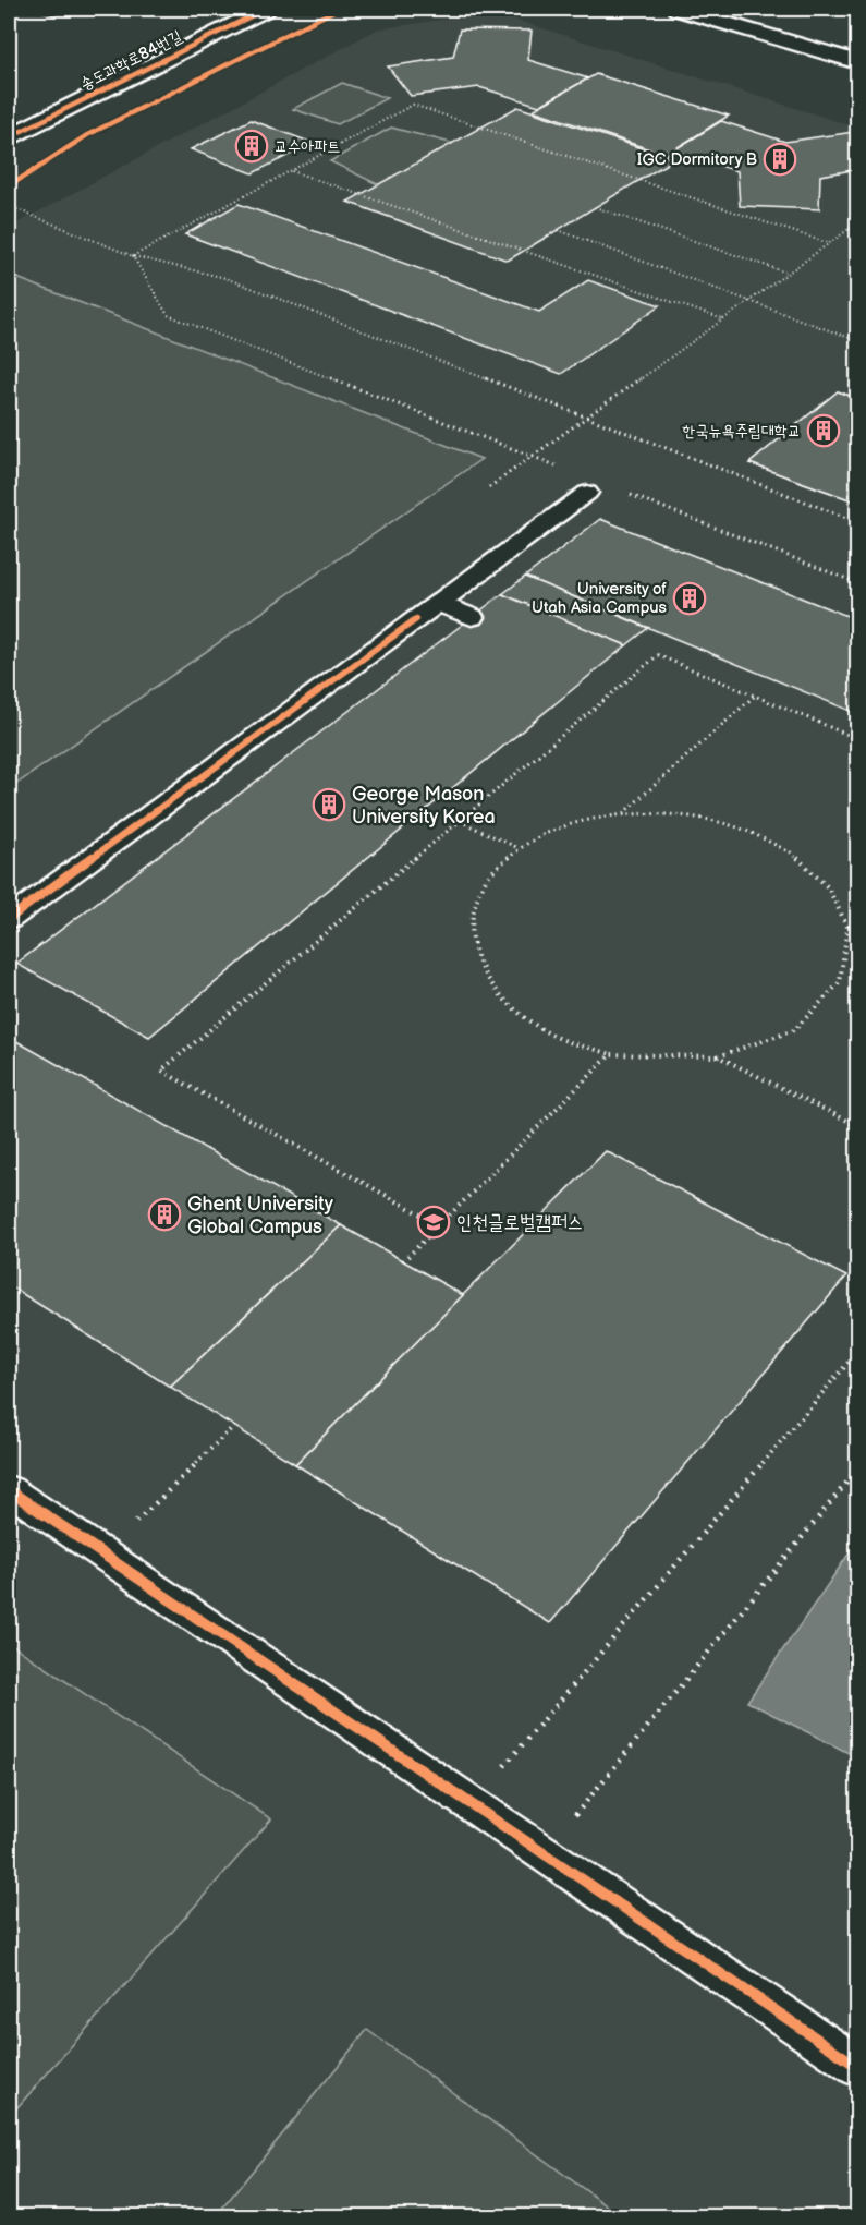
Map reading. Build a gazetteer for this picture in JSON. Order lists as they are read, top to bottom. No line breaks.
{"streets":{"street":["송도과학로84번길"]},"places":{"building":["교수아파트","IGC Dormitory B","한국뉴욕주립대학교","University of Utah Asia Campus","George Mason University Korea","Ghent University Global Campus"],"school or university":["인천글로벌캠퍼스"]}}
